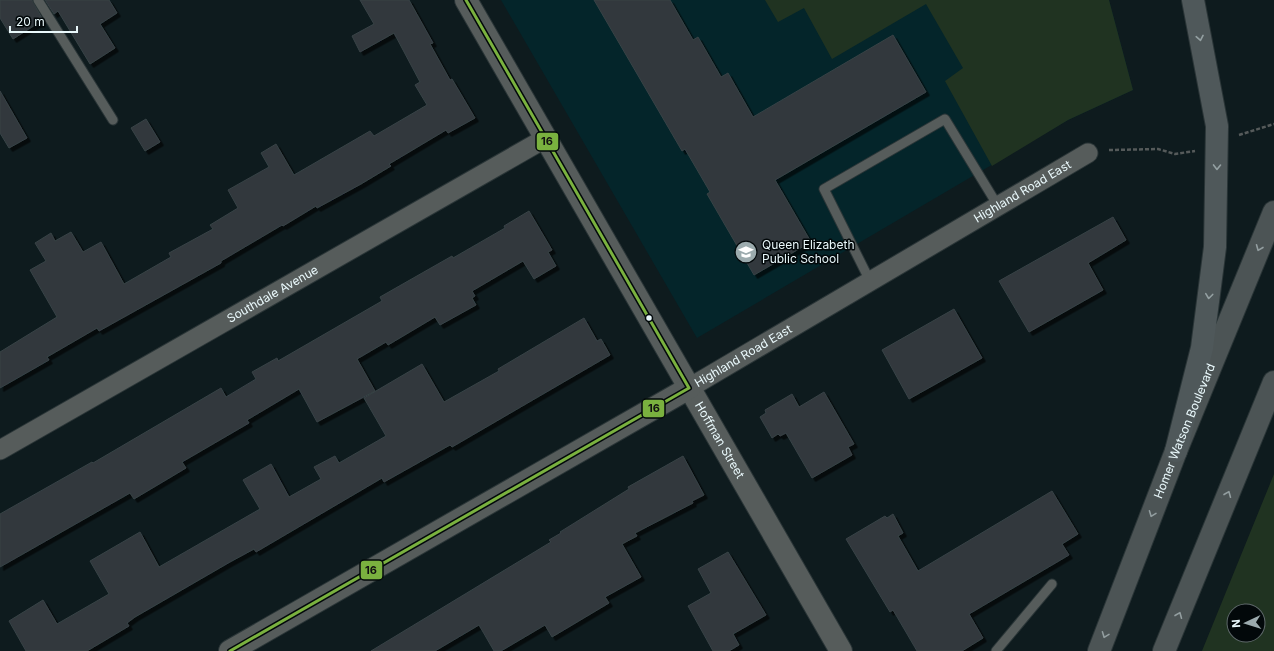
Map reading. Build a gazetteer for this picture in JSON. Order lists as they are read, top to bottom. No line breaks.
{"streets":{"main road":["Homer Watson Boulevard"],"street":["Highland Road East","Southdale Avenue","Hoffman Street"]},"crossings":[["Highland Road East","Hoffman Street"],["Southdale Avenue","Hoffman Street"]],"places":{"school or university":["Queen Elizabeth Public School"]},"lines":["transit line 16"],"scale_bar":"20 m","north":"left"}
